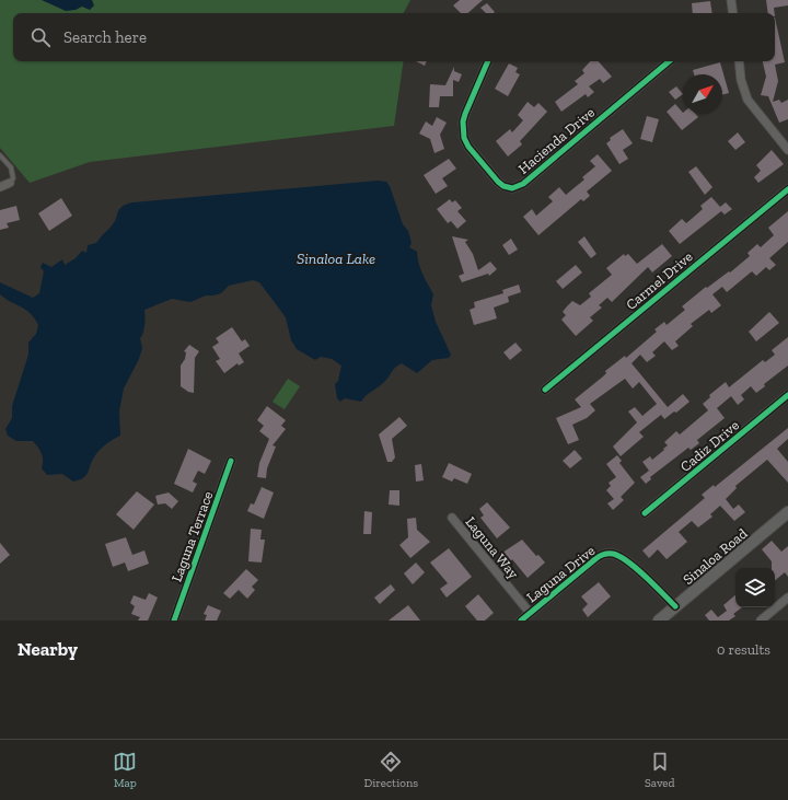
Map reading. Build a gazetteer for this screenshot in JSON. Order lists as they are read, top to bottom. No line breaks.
{"streets":{"street":["Hacienda Drive","Carmel Drive","Cadiz Drive","Laguna Terrace","Laguna Way","Sinaloa Road","Laguna Drive"]},"crossings":[["Laguna Way","Laguna Drive"],["Sinaloa Road","Laguna Drive"]],"water":["Sinaloa Lake"],"north":"top right","page":{"search":"Search here","heading":["Nearby","0 results"],"nav":["Map","Directions","Saved"]}}
